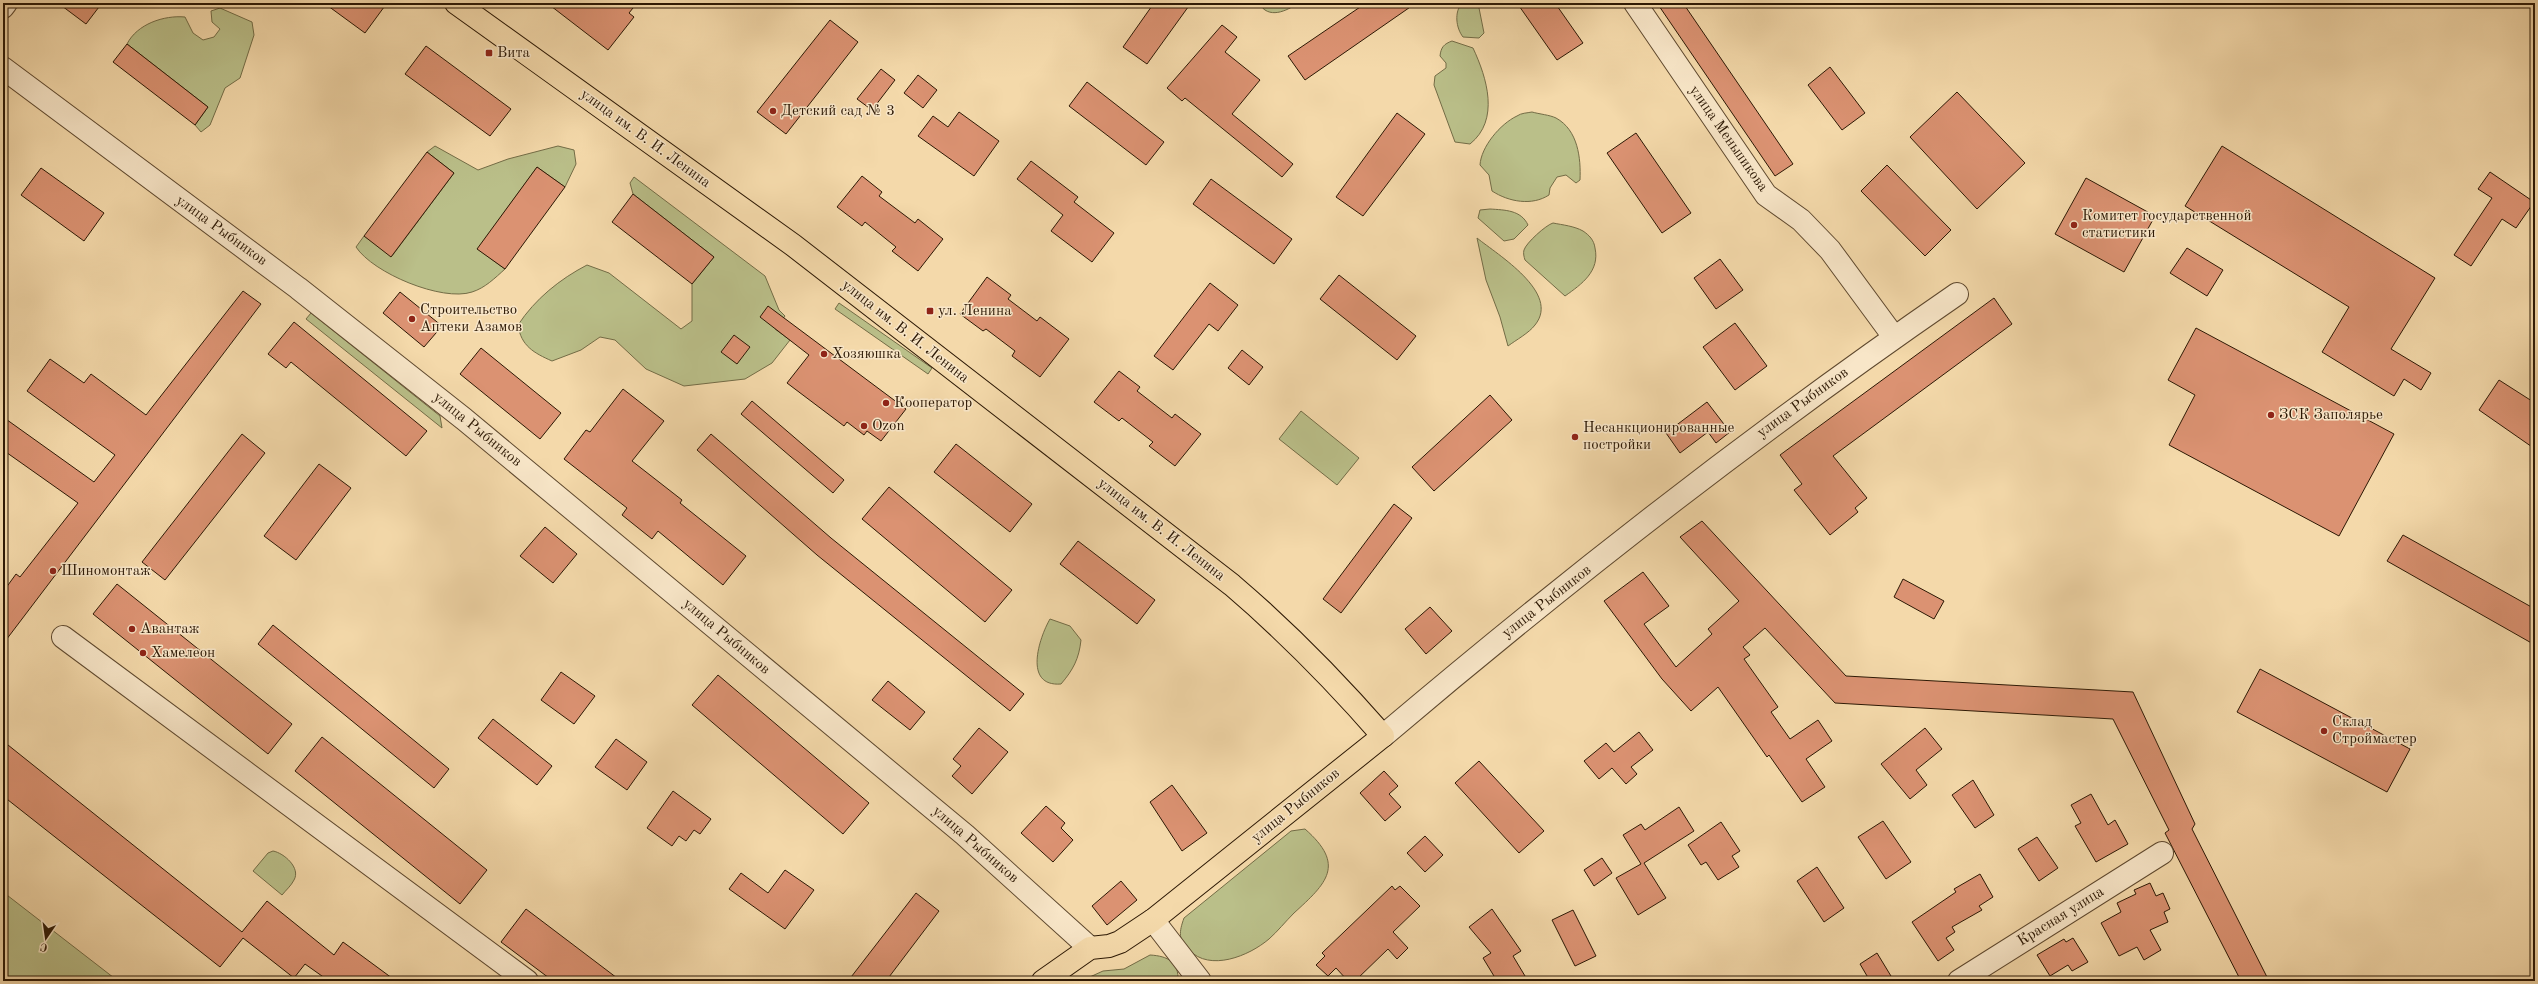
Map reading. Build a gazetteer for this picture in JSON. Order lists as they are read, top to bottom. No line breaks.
{"streets":{"main road":["улица им. В. И. Ленина","улица Рыбников"],"street":["улица Меньшикова","Красная улица"]},"crossings":[["улица им. В. И. Ленина","улица Рыбников"],["улица Меньшикова","улица Рыбников"]],"places":{"transit":["Вита","ул. Ленина"],"other":["Детский сад № 3","Комитет государственной статистики","Строительство Аптеки Азамов","Хозяюшка","Кооператор","ЗСК Заполярье","Ozon","Несанкционированные постройки","Шиномонтаж","Авантаж","Хамелеон","Склад Строймастер"]},"north":"bottom"}
